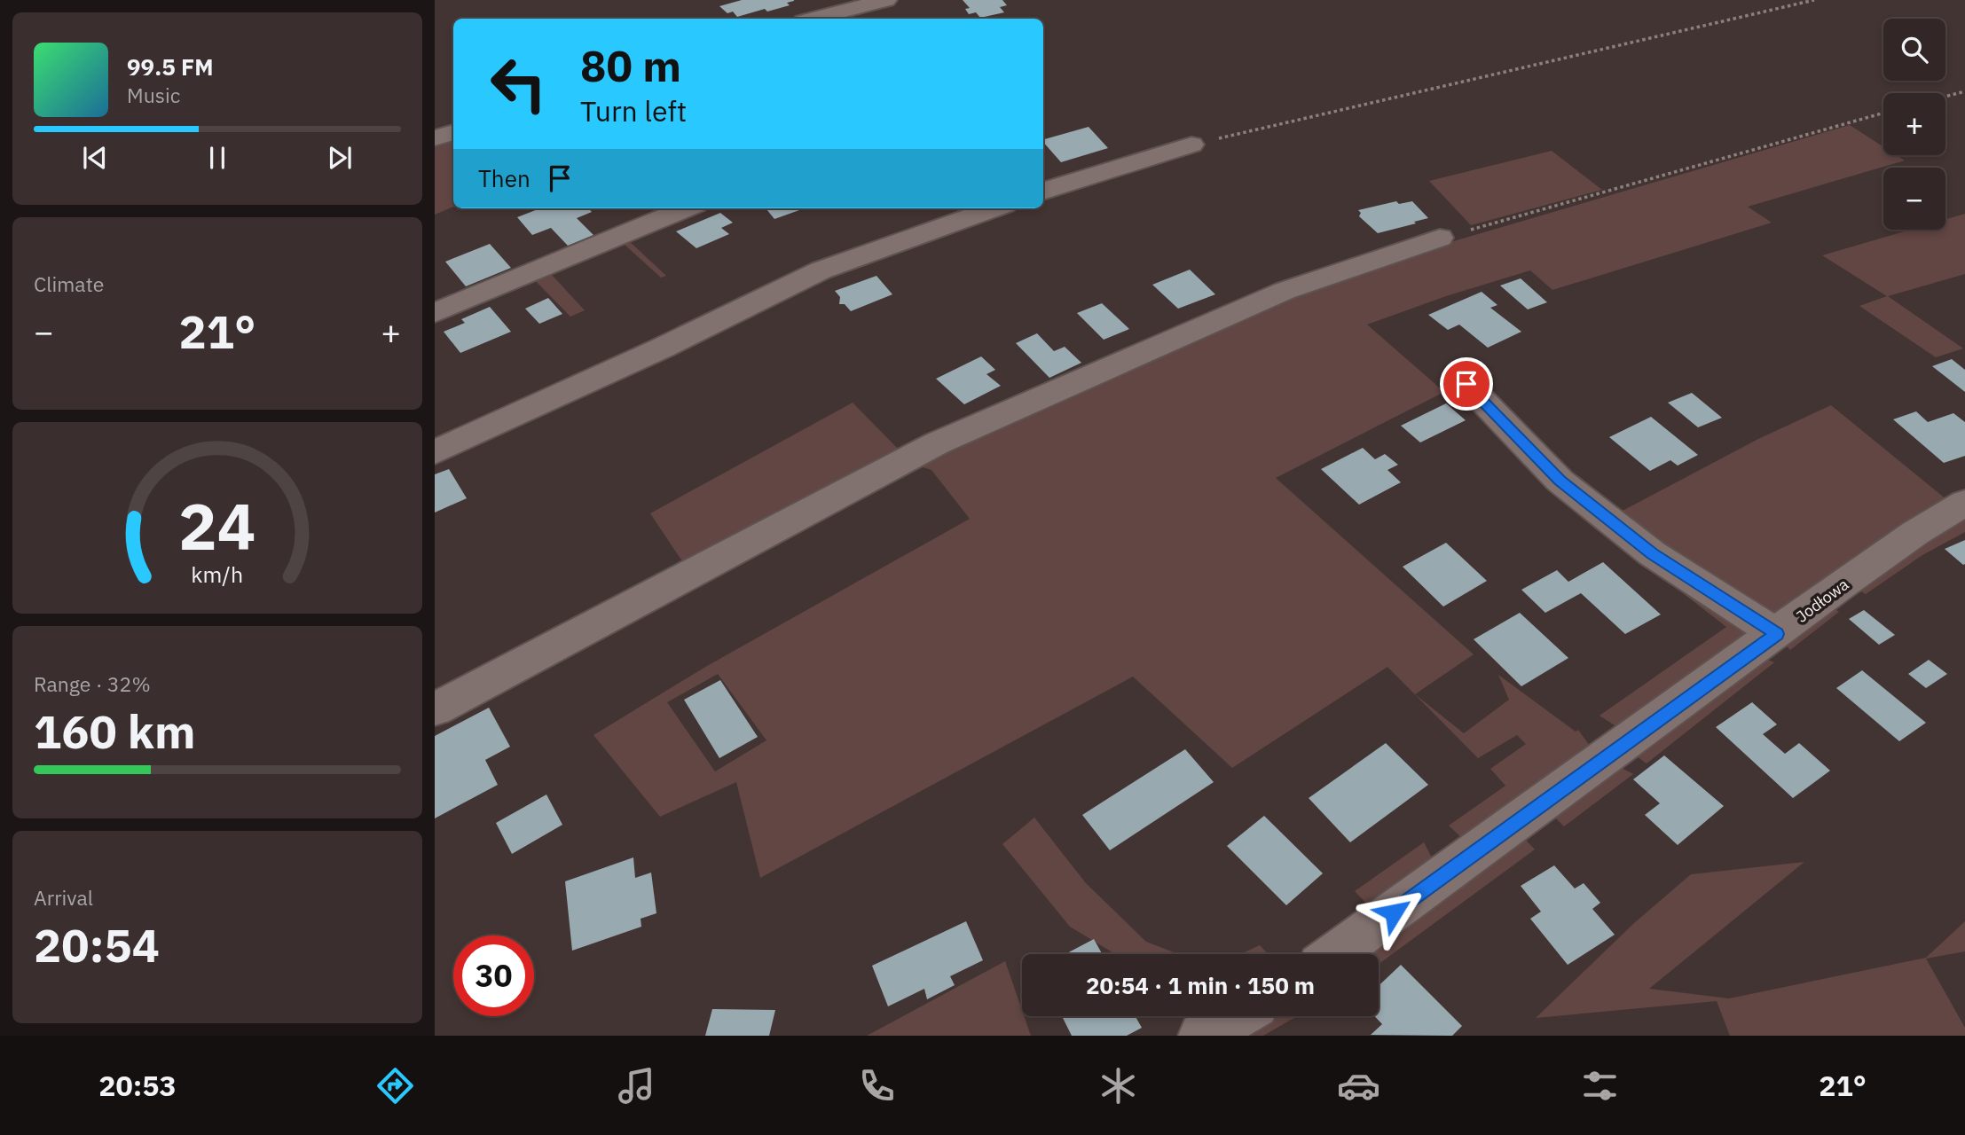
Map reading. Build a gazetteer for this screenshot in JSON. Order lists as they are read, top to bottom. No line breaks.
{"streets":{"street":["Jodłowa"]},"page":{"map_buttons":["+","−"],"turn":["80 m","Turn left"],"song":["99.5 FM","Music"],"then":"Then","tile":["Climate",["Range · 32%","160 km"],["Arrival","20:54"]],"heat":["−","21°","+"],"limit":"30","trip":"20:54 · 1 min · 150 m","tabs":["20:53","21°"],"gauge":["24","km/h"]}}
